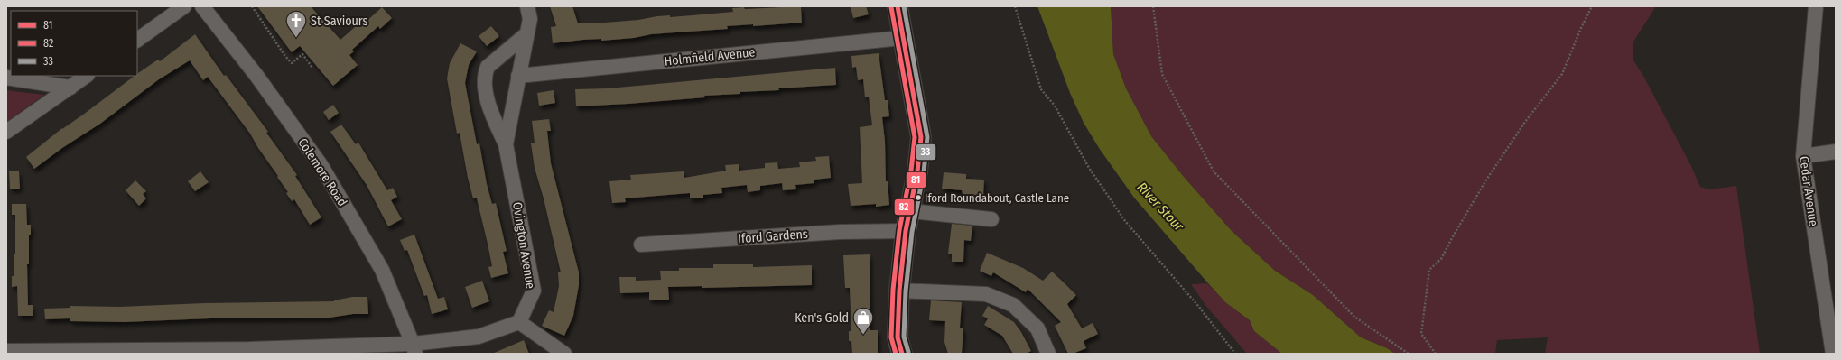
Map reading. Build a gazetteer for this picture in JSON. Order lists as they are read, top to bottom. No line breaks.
{"streets":{"street":["Holmfield Avenue","Colemore Road","Cedar Avenue","Iford Gardens","Ovington Avenue"]},"crossings":[["Holmfield Avenue","Ovington Avenue"]],"water":["River Stour"],"places":{"church":["St Saviours"],"other":["Iford Roundabout, Castle Lane"],"shop":["Ken's Gold"]},"lines":["transit line 81","transit line 33","transit line 82"],"legend":["81","82","33"]}
